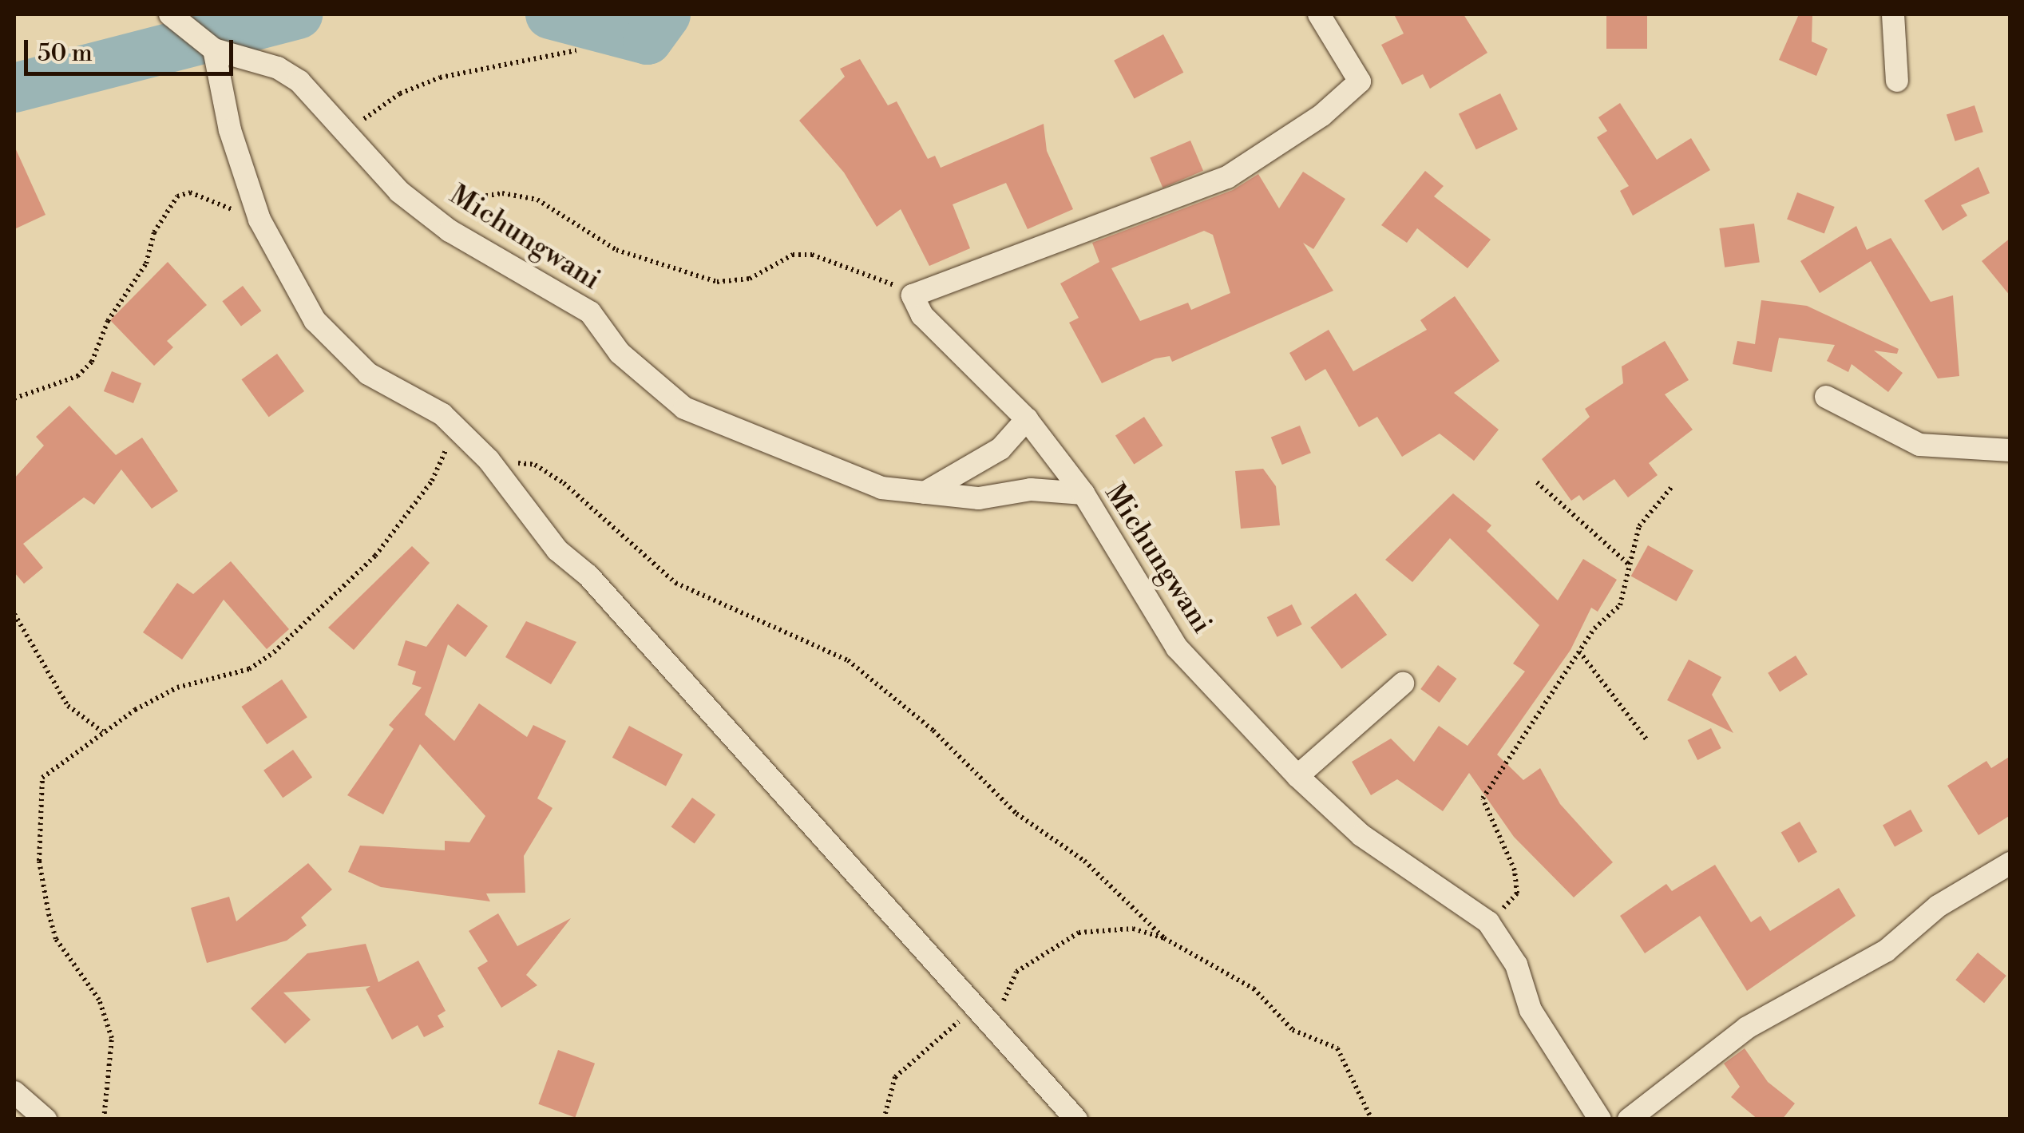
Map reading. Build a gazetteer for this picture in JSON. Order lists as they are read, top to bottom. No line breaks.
{"streets":{"street":["Michungwani"]},"scale_bar":"50 m"}
